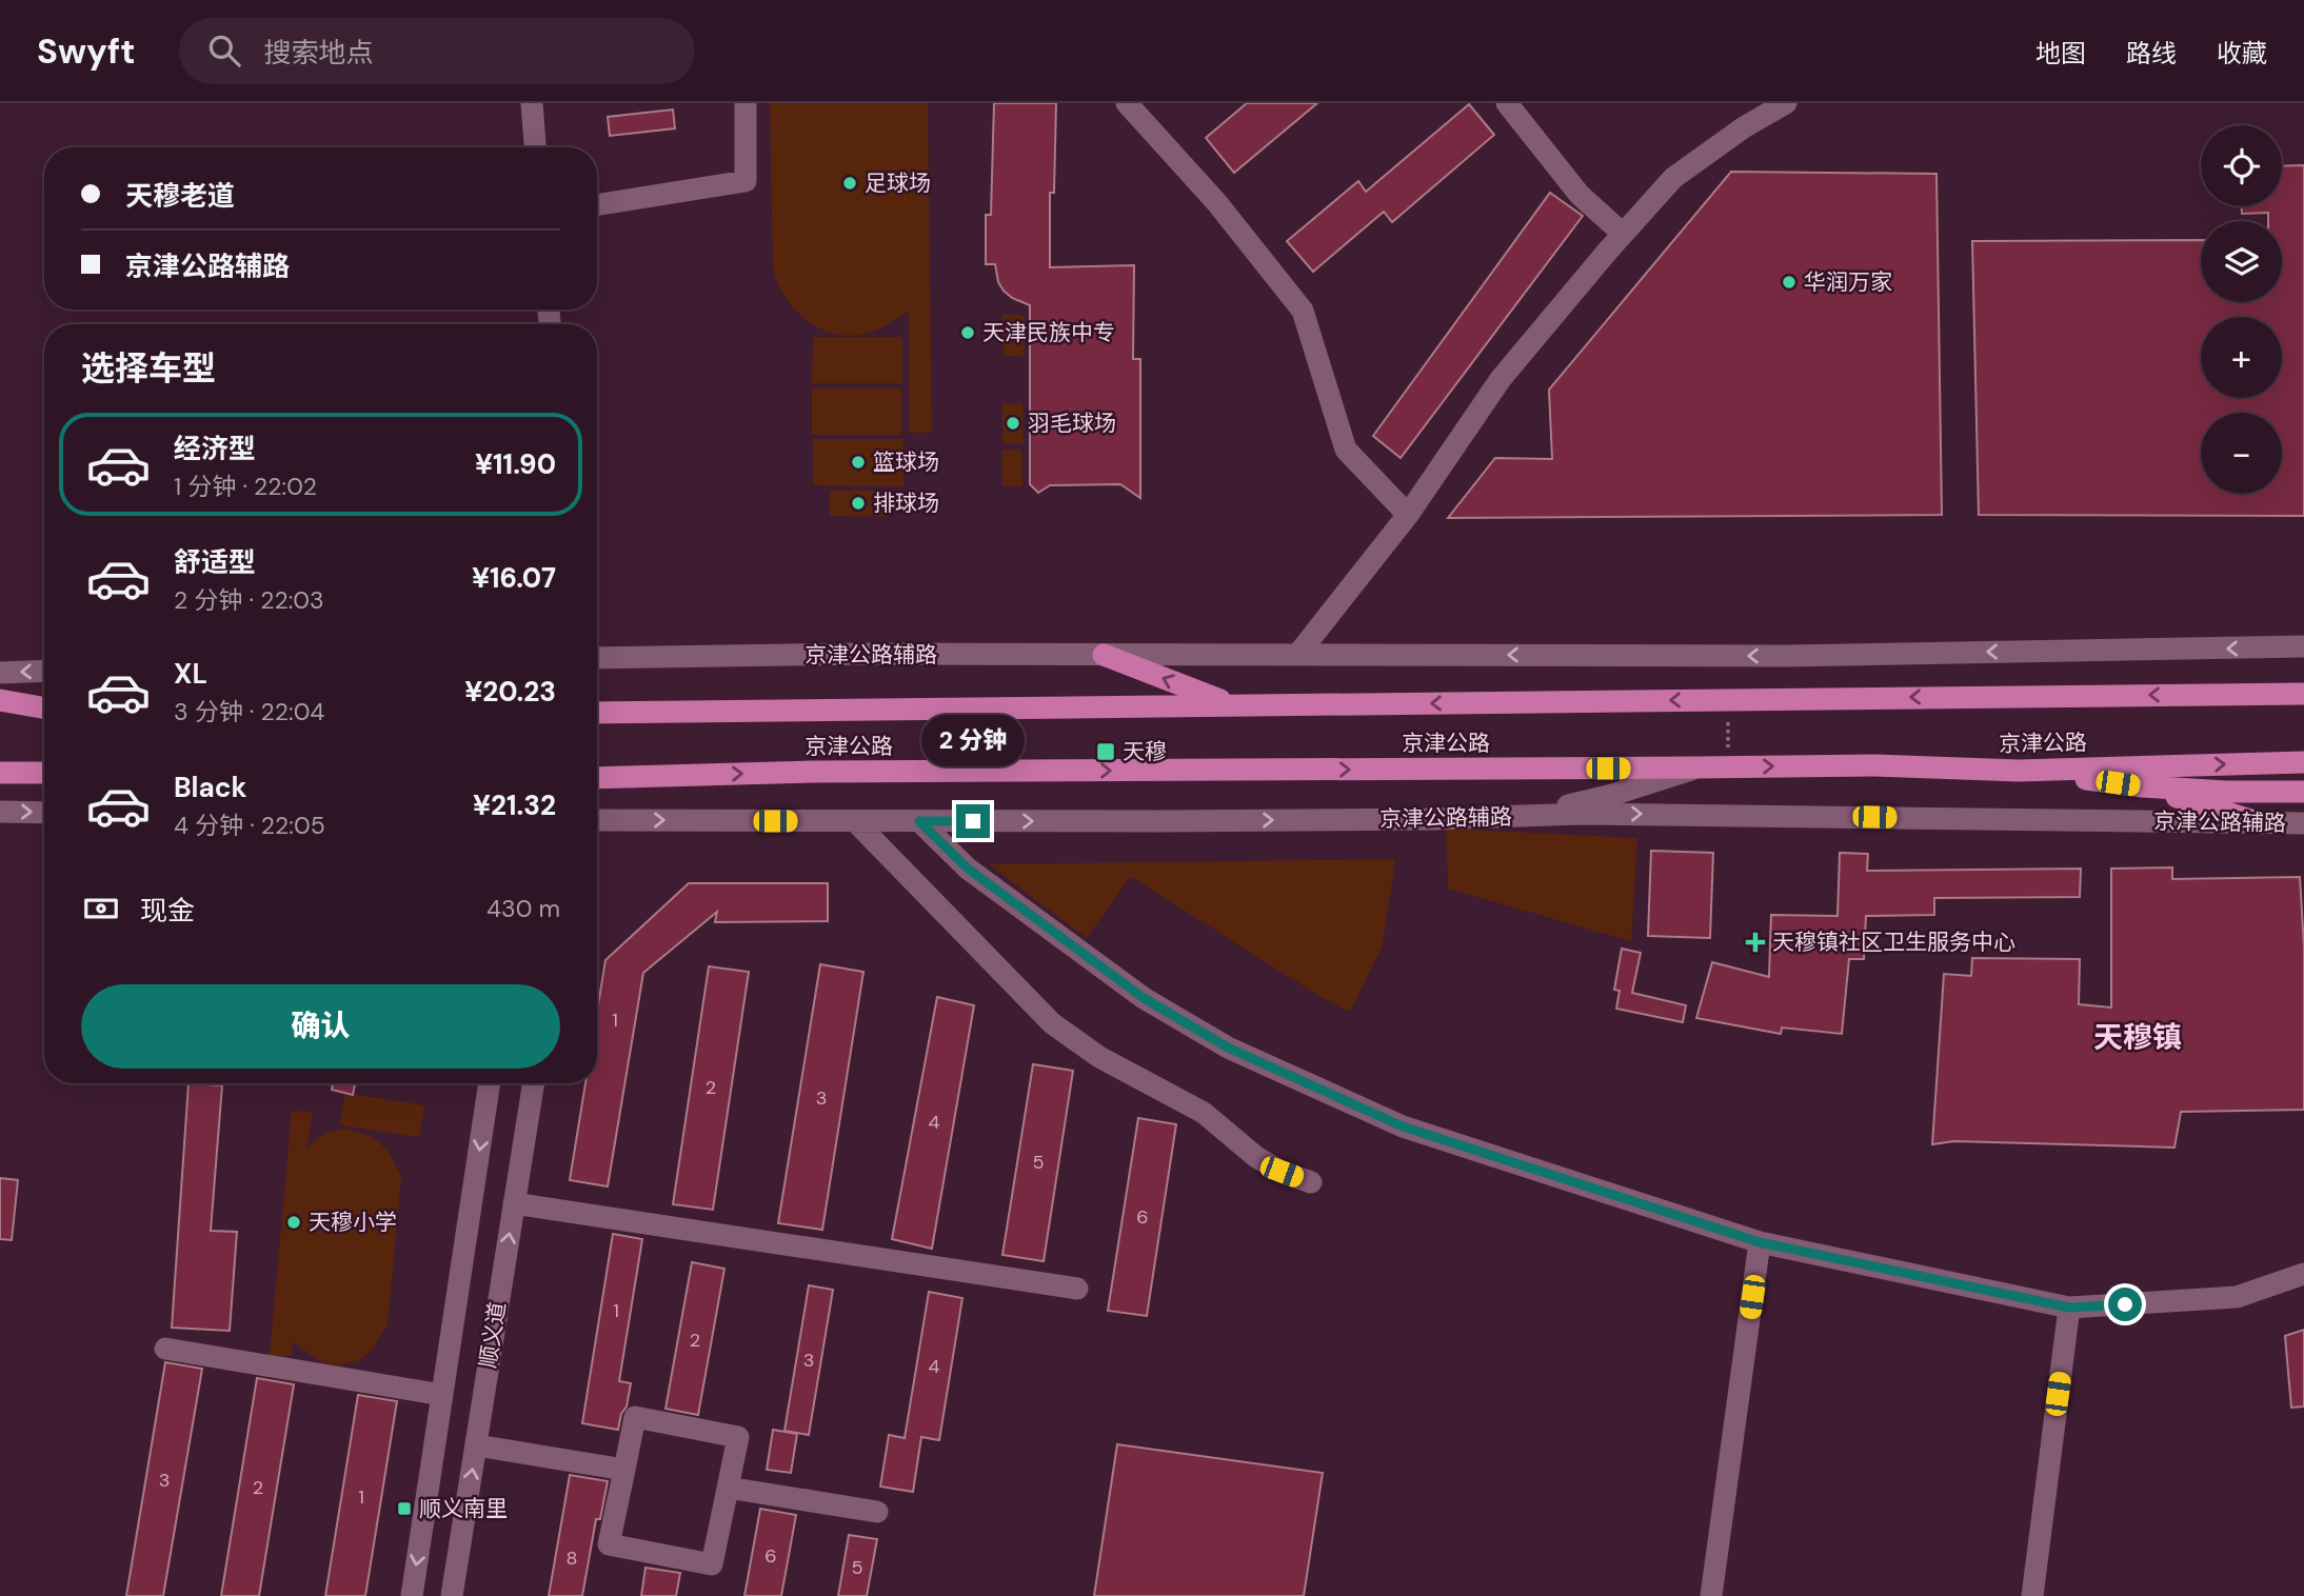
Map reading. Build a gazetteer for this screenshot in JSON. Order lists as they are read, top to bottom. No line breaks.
{"streets":{"highway":["京津公路"],"street":["京津公路辅路","顺义道"]},"districts":["天穆镇"],"places":{"other":["足球场","华润万家","天津民族中专","羽毛球场","篮球场","排球场","天穆小学"],"transit":["天穆","顺义南里"],"health":["天穆镇社区卫生服务中心"]},"house_numbers":["1","2","3","4","5","6","1","2","3","4","3","2","1","6","8","5"],"page":{"header":"Swyft","search":"搜索地点","nav":["地图","路线","收藏"],"map_buttons":["+","−"],"banner":["天穆老道","京津公路辅路"],"heading":"选择车型","list":[{"name":"经济型","note":"1 分钟 · 22:02","value":"¥11.90"},{"name":"舒适型","note":"2 分钟 · 22:03","value":"¥16.07"},{"name":"XL","note":"3 分钟 · 22:04","value":"¥20.23"},{"name":"Black","note":"4 分钟 · 22:05","value":"¥21.32"}],"bubble":"2 分钟","pay":["现金","430 m"],"buttons":"确认"}}
